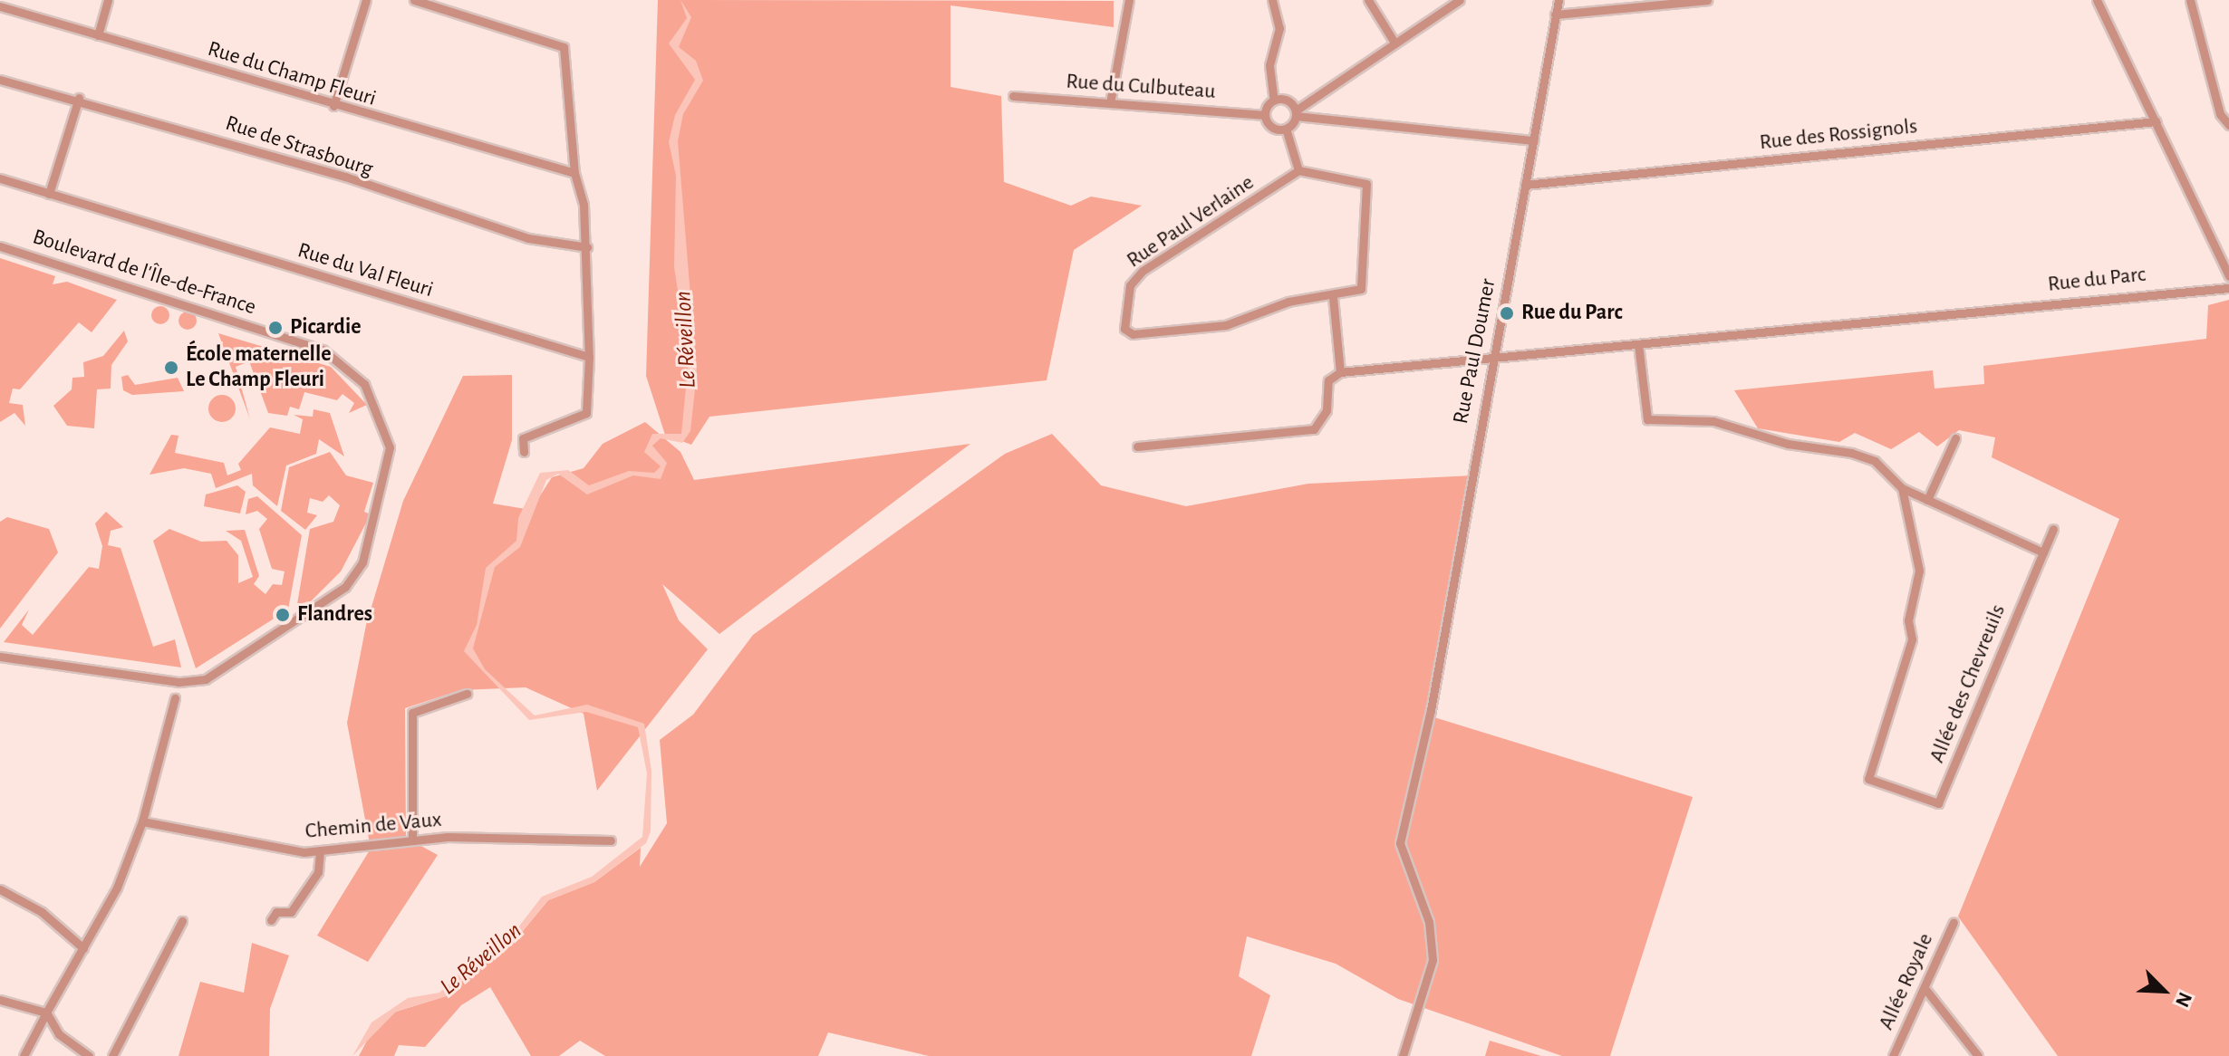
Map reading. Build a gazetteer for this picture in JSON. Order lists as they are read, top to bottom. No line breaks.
{"streets":{"street":["Rue du Champ Fleuri","Rue du Culbuteau","Rue des Rossignols","Rue de Strasbourg","Rue Paul Verlaine","Rue du Val Fleuri","Boulevard de l'Île-de-France","Rue du Parc","Rue Paul Doumer","Allée des Chevreuils","Chemin de Vaux","Allée Royale"]},"crossings":[["Rue des Rossignols","Rue Paul Doumer"],["Rue du Parc","Rue Paul Doumer"]],"water":["Le Réveillon"],"places":["Rue du Parc","Picardie","École maternelle Le Champ Fleuri","Flandres"],"north":"bottom right"}
